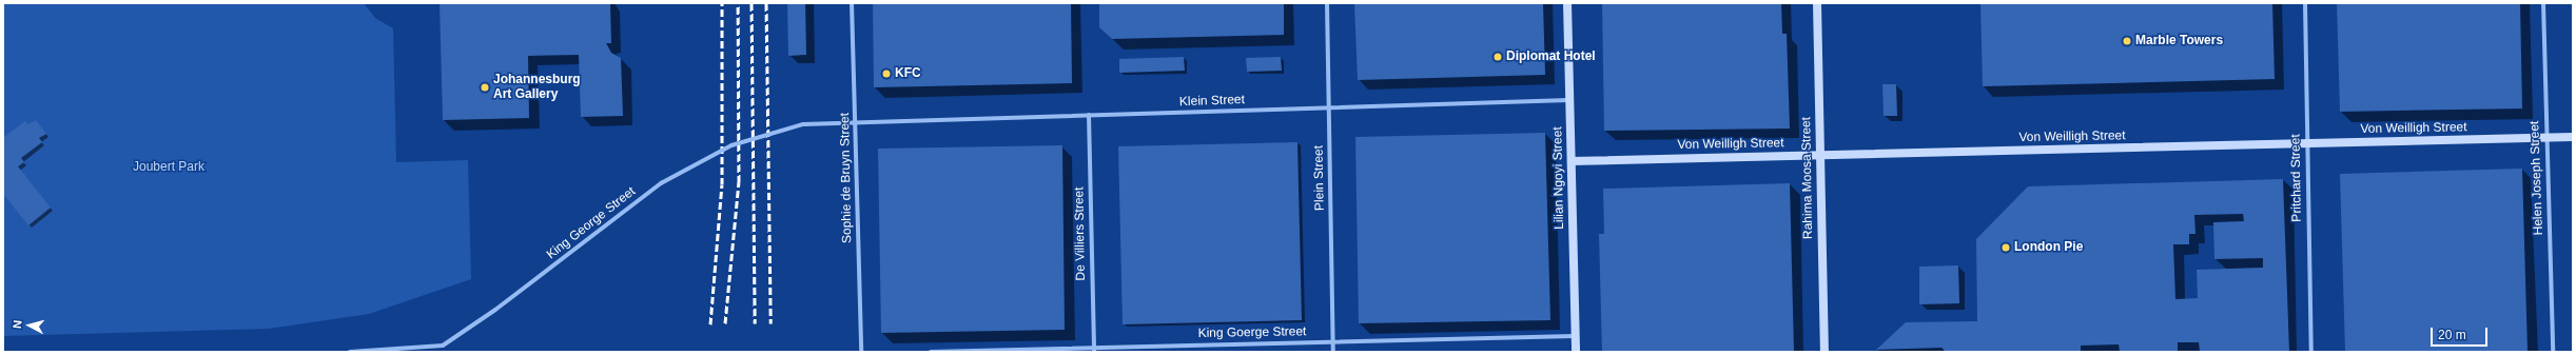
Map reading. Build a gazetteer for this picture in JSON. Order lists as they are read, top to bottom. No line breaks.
{"streets":{"main road":["Von Weilligh Street","Lilian Ngoyi Street","Rahima Moosa Street"],"street":["Klein Street","Sophie de Bruyn Street","Plein Street","Pritchard Street","Helen Joseph Street","King George Street","De Villiers Street","King Goerge Street"]},"crossings":[["Klein Street","Sophie de Bruyn Street"],["Klein Street","Plein Street"],["Klein Street","Lilian Ngoyi Street"],["Klein Street","King George Street"],["Klein Street","De Villiers Street"],["Von Weilligh Street","Lilian Ngoyi Street"],["Von Weilligh Street","Rahima Moosa Street"],["Von Weilligh Street","Pritchard Street"],["Von Weilligh Street","Helen Joseph Street"],["Sophie de Bruyn Street","King George Street"],["Plein Street","King Goerge Street"],["Lilian Ngoyi Street","King Goerge Street"],["De Villiers Street","King Goerge Street"]],"parks":["Joubert Park"],"places":["Marble Towers","Diplomat Hotel","KFC","Johannesburg Art Gallery","London Pie"],"scale_bar":"20 m","north":"left"}
